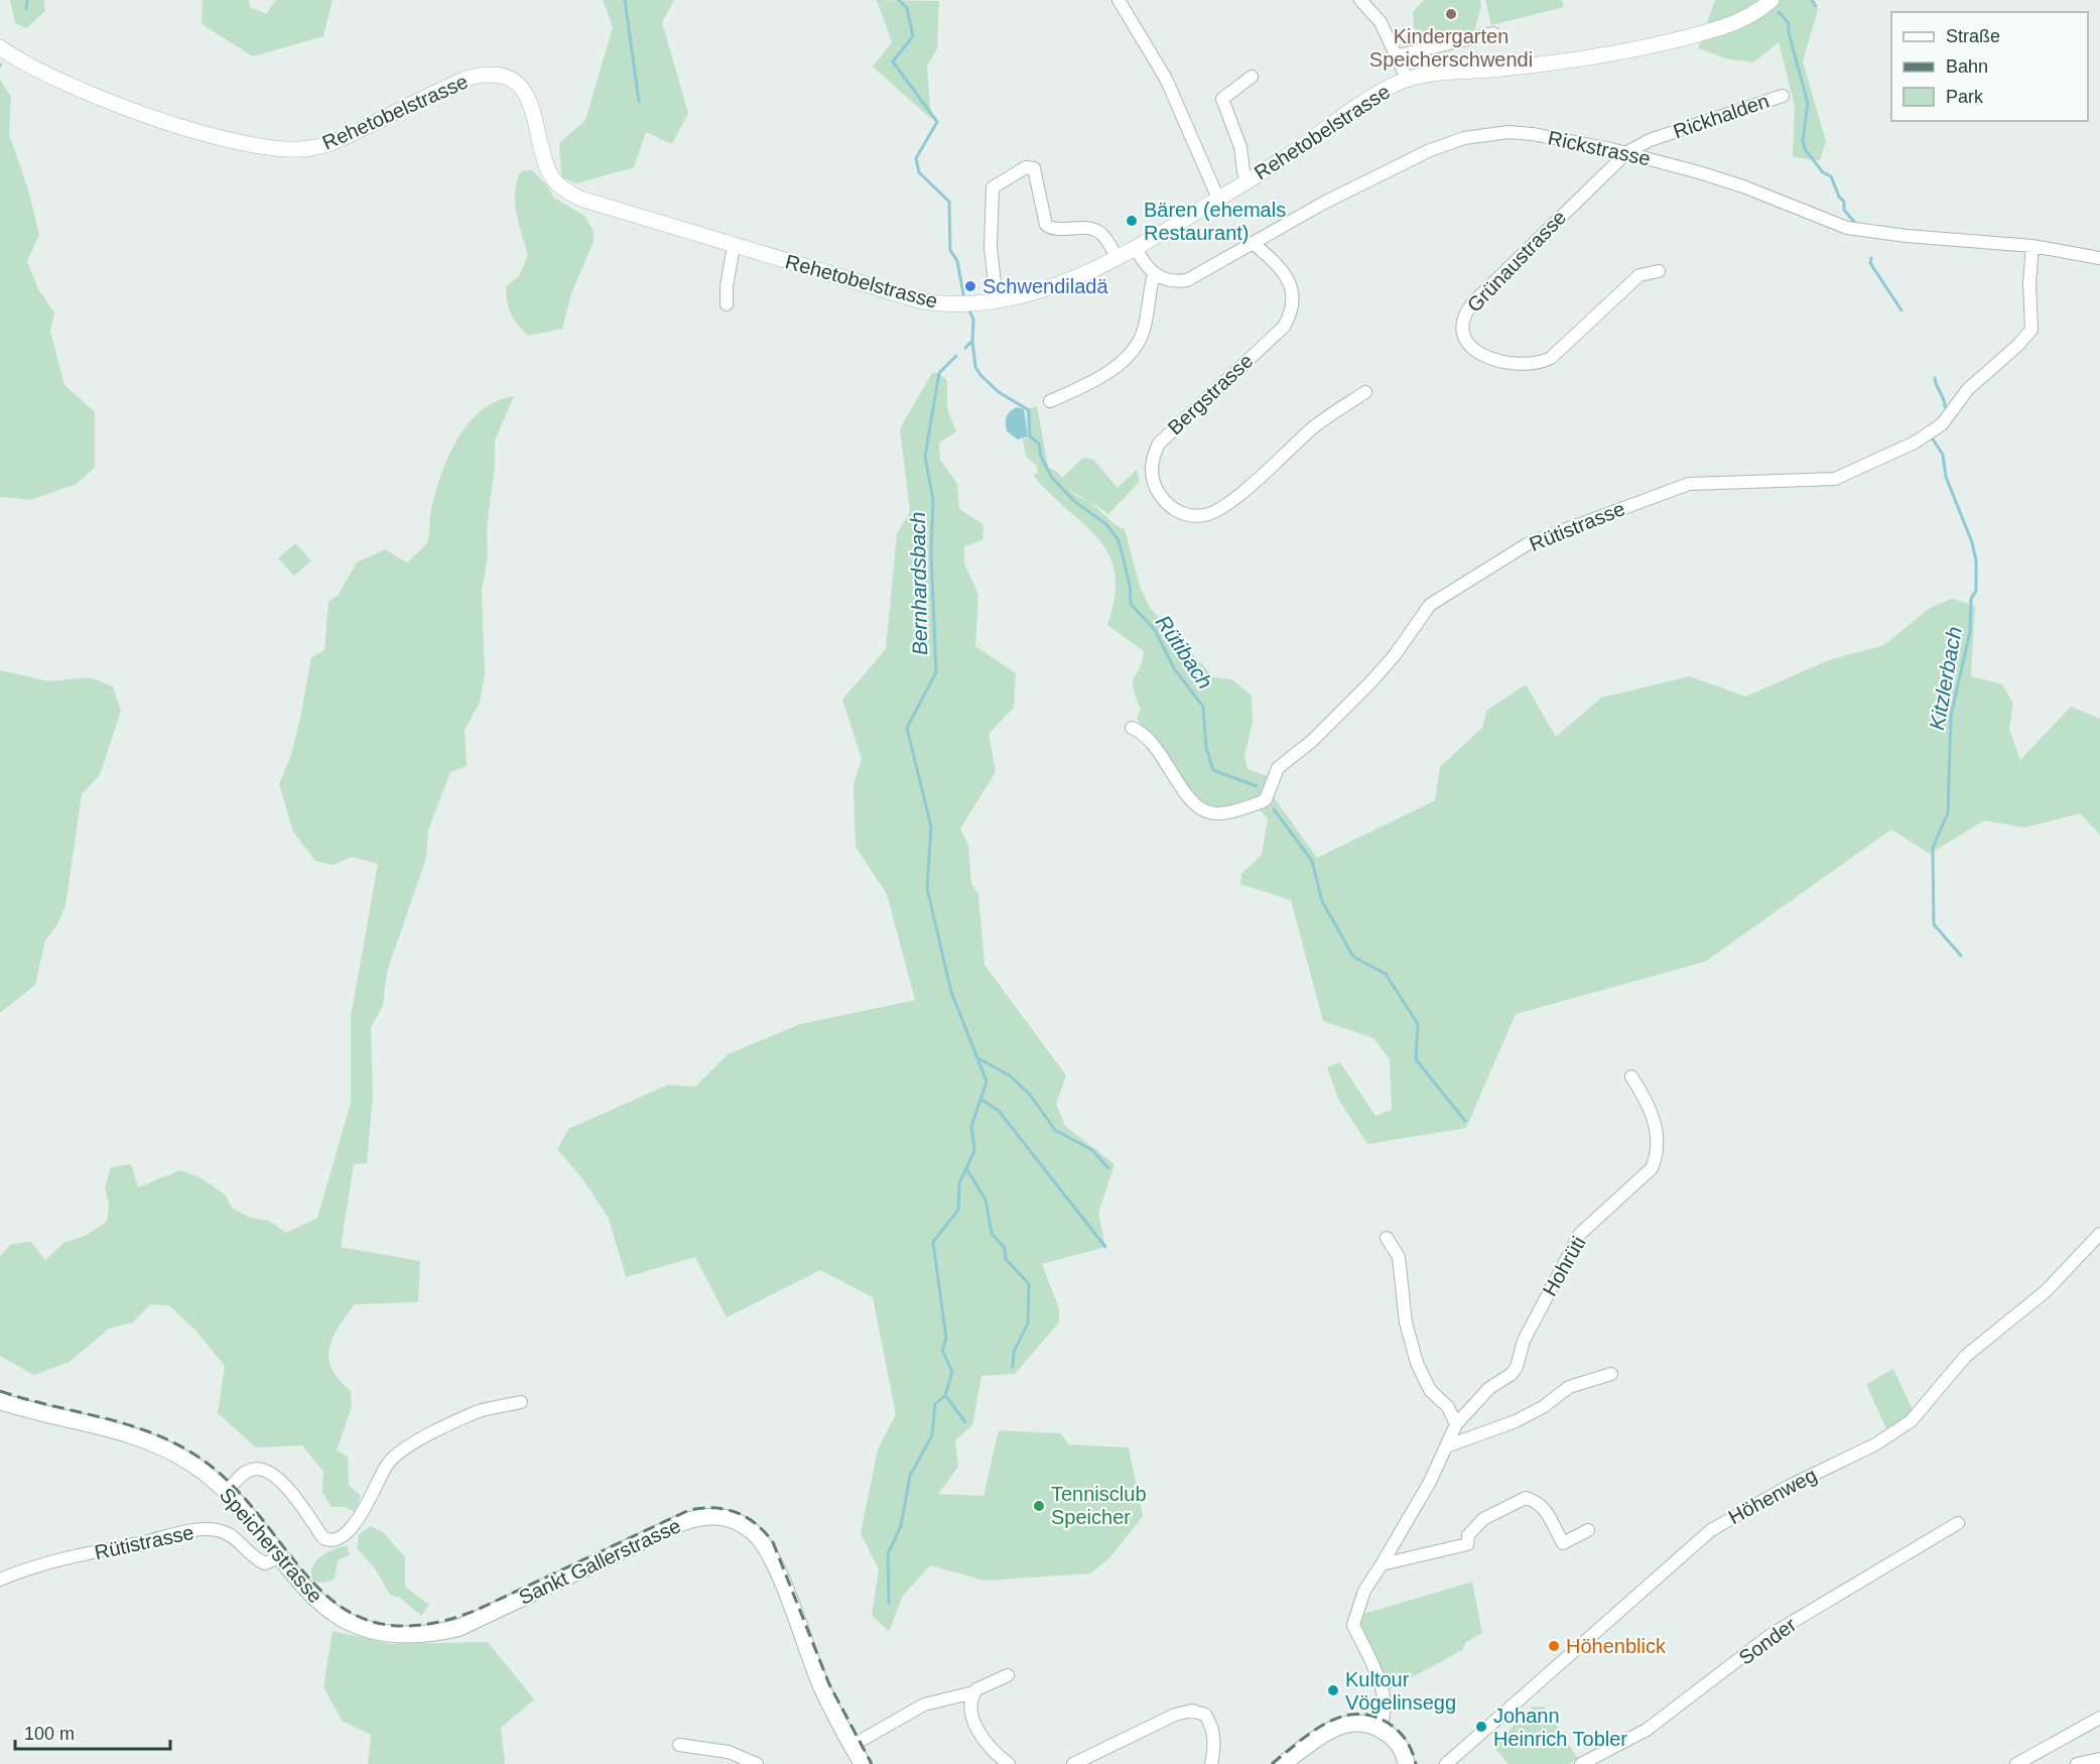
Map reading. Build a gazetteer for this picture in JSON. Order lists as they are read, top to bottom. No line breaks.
{"streets":{"main road":["Speicherstrasse","Sankt Gallerstrasse"],"street":["Rehetobelstrasse","Rickhalden","Rickstrasse","Grünaustrasse","Bergstrasse","Rütistrasse","Hohrüti","Höhenweg","Sonder"]},"crossings":[["Rickhalden","Rickstrasse"],["Rickhalden","Grünaustrasse"],["Rickstrasse","Grünaustrasse"],["Rickstrasse","Bergstrasse"],["Rickstrasse","Rütistrasse"],["Rütistrasse","Speicherstrasse"],["Speicherstrasse","Sankt Gallerstrasse"]],"water":["Bernhardsbach","Rütibach","Kitzlerbach"],"places":["Kindergarten Speicherschwendi","Bären (ehemals Restaurant)","Schwendiladä","Tennisclub Speicher","Höhenblick","Kultour Vögelinsegg","Johann Heinrich Tobler"],"legend":["Straße","Bahn","Park"],"scale_bar":"100 m"}
